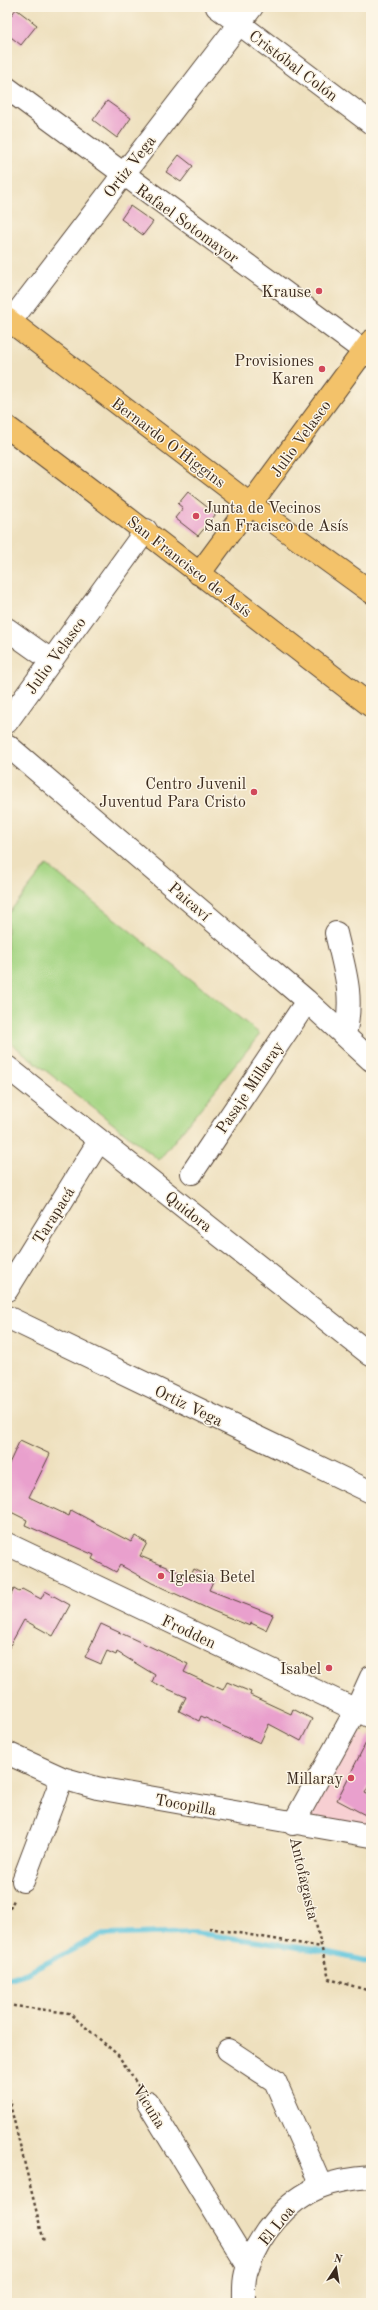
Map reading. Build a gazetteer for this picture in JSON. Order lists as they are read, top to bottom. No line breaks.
{"streets":{"main road":["Julio Velasco","Bernardo O'Higgins","San Francisco de Asís"],"street":["Cristóbal Colón","Ortiz Vega","Rafael Sotomayor","Paicaví","Pasaje Millaray","Quidora","Tarapacá","Frodden","Tocopilla","Antofagasta","Vicuña","El Loa"]},"crossings":[["Cristóbal Colón","Ortiz Vega"],["Ortiz Vega","Rafael Sotomayor"],["Ortiz Vega","Bernardo O'Higgins"],["Rafael Sotomayor","Julio Velasco"],["Julio Velasco","Bernardo O'Higgins"],["Julio Velasco","San Francisco de Asís"],["Paicaví","Pasaje Millaray"],["Quidora","Tarapacá"],["Frodden","Antofagasta"],["Tocopilla","Antofagasta"],["Vicuña","El Loa"]],"places":["Krause","Provisiones Karen","Junta de Vecinos San Fracisco de Asís","Centro Juvenil Juventud Para Cristo","Iglesia Betel","Isabel","Millaray"],"north":"top"}
